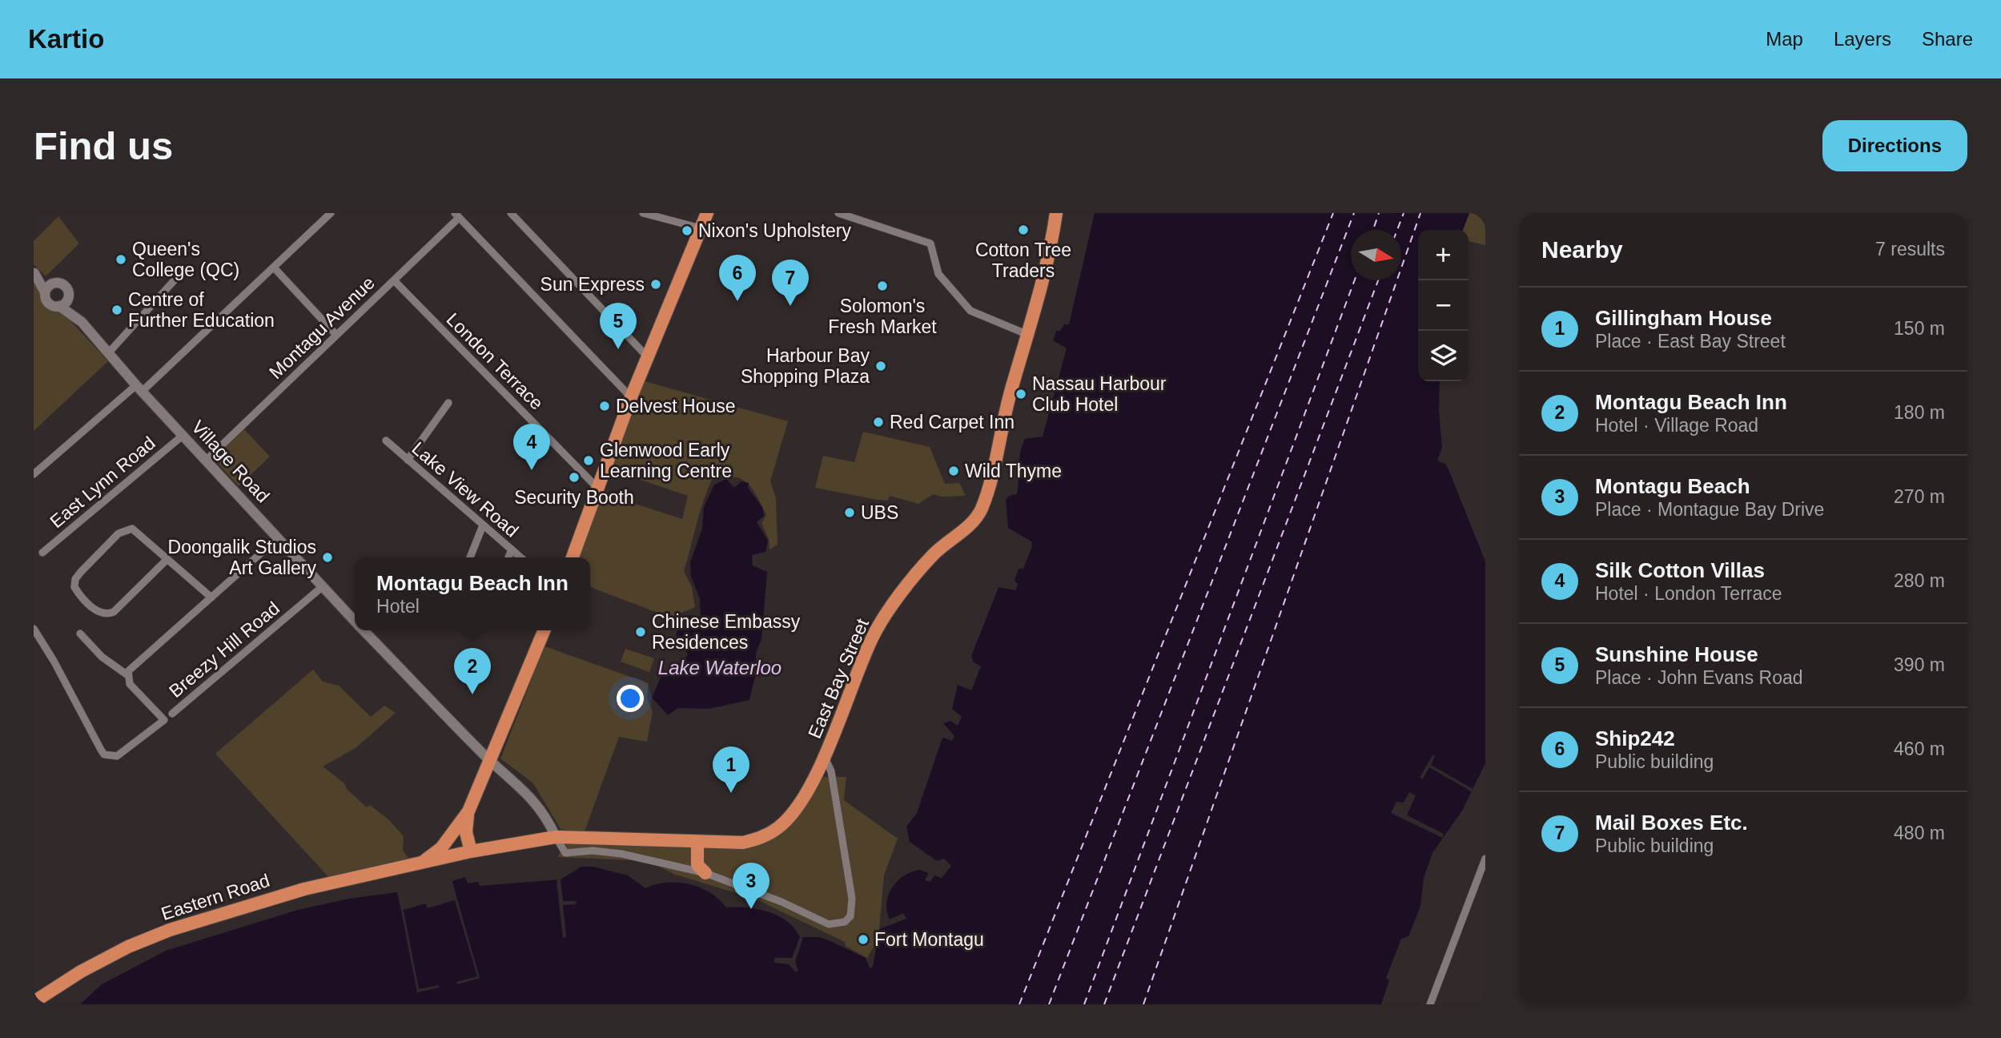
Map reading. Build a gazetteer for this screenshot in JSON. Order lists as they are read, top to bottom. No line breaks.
{"streets":{"highway":["East Bay Street","Eastern Road"],"main road":["Village Road"],"street":["Montagu Avenue","London Terrace","East Lynn Road","Lake View Road","Breezy Hill Road"]},"crossings":[["Montagu Avenue","London Terrace"],["Montagu Avenue","Village Road"],["Village Road","East Lynn Road"],["Village Road","Breezy Hill Road"],["Village Road","East Bay Street"],["East Bay Street","Eastern Road"]],"water":["Lake Waterloo"],"places":["Cotton Tree Traders","Nixon's Upholstery","Queen's College (QC)","Sun Express","Solomon's Fresh Market","Centre of Further Education","Harbour Bay Shopping Plaza","Nassau Harbour Club Hotel","Delvest House","Red Carpet Inn","Glenwood Early Learning Centre","Wild Thyme","Security Booth","UBS","Doongalik Studios Art Gallery","Chinese Embassy Residences","Fort Montagu"],"north":"right","page":{"header":"Kartio","nav":["Map","Layers","Share"],"buttons":"Directions","title":"Find us","heading":["Nearby","7 results"],"map_buttons":["+","−"],"pins":["6","7","5","4","2","1","3"],"list":[{"mark":"1","name":"Gillingham House","note":"Place · East Bay Street","value":"150 m"},{"mark":"2","name":"Montagu Beach Inn","note":"Hotel · Village Road","value":"180 m"},{"mark":"3","name":"Montagu Beach","note":"Place · Montague Bay Drive","value":"270 m"},{"mark":"4","name":"Silk Cotton Villas","note":"Hotel · London Terrace","value":"280 m"},{"mark":"5","name":"Sunshine House","note":"Place · John Evans Road","value":"390 m"},{"mark":"6","name":"Ship242","note":"Public building","value":"460 m"},{"mark":"7","name":"Mail Boxes Etc.","note":"Public building","value":"480 m"}],"popup":["Montagu Beach Inn","Hotel"]}}
